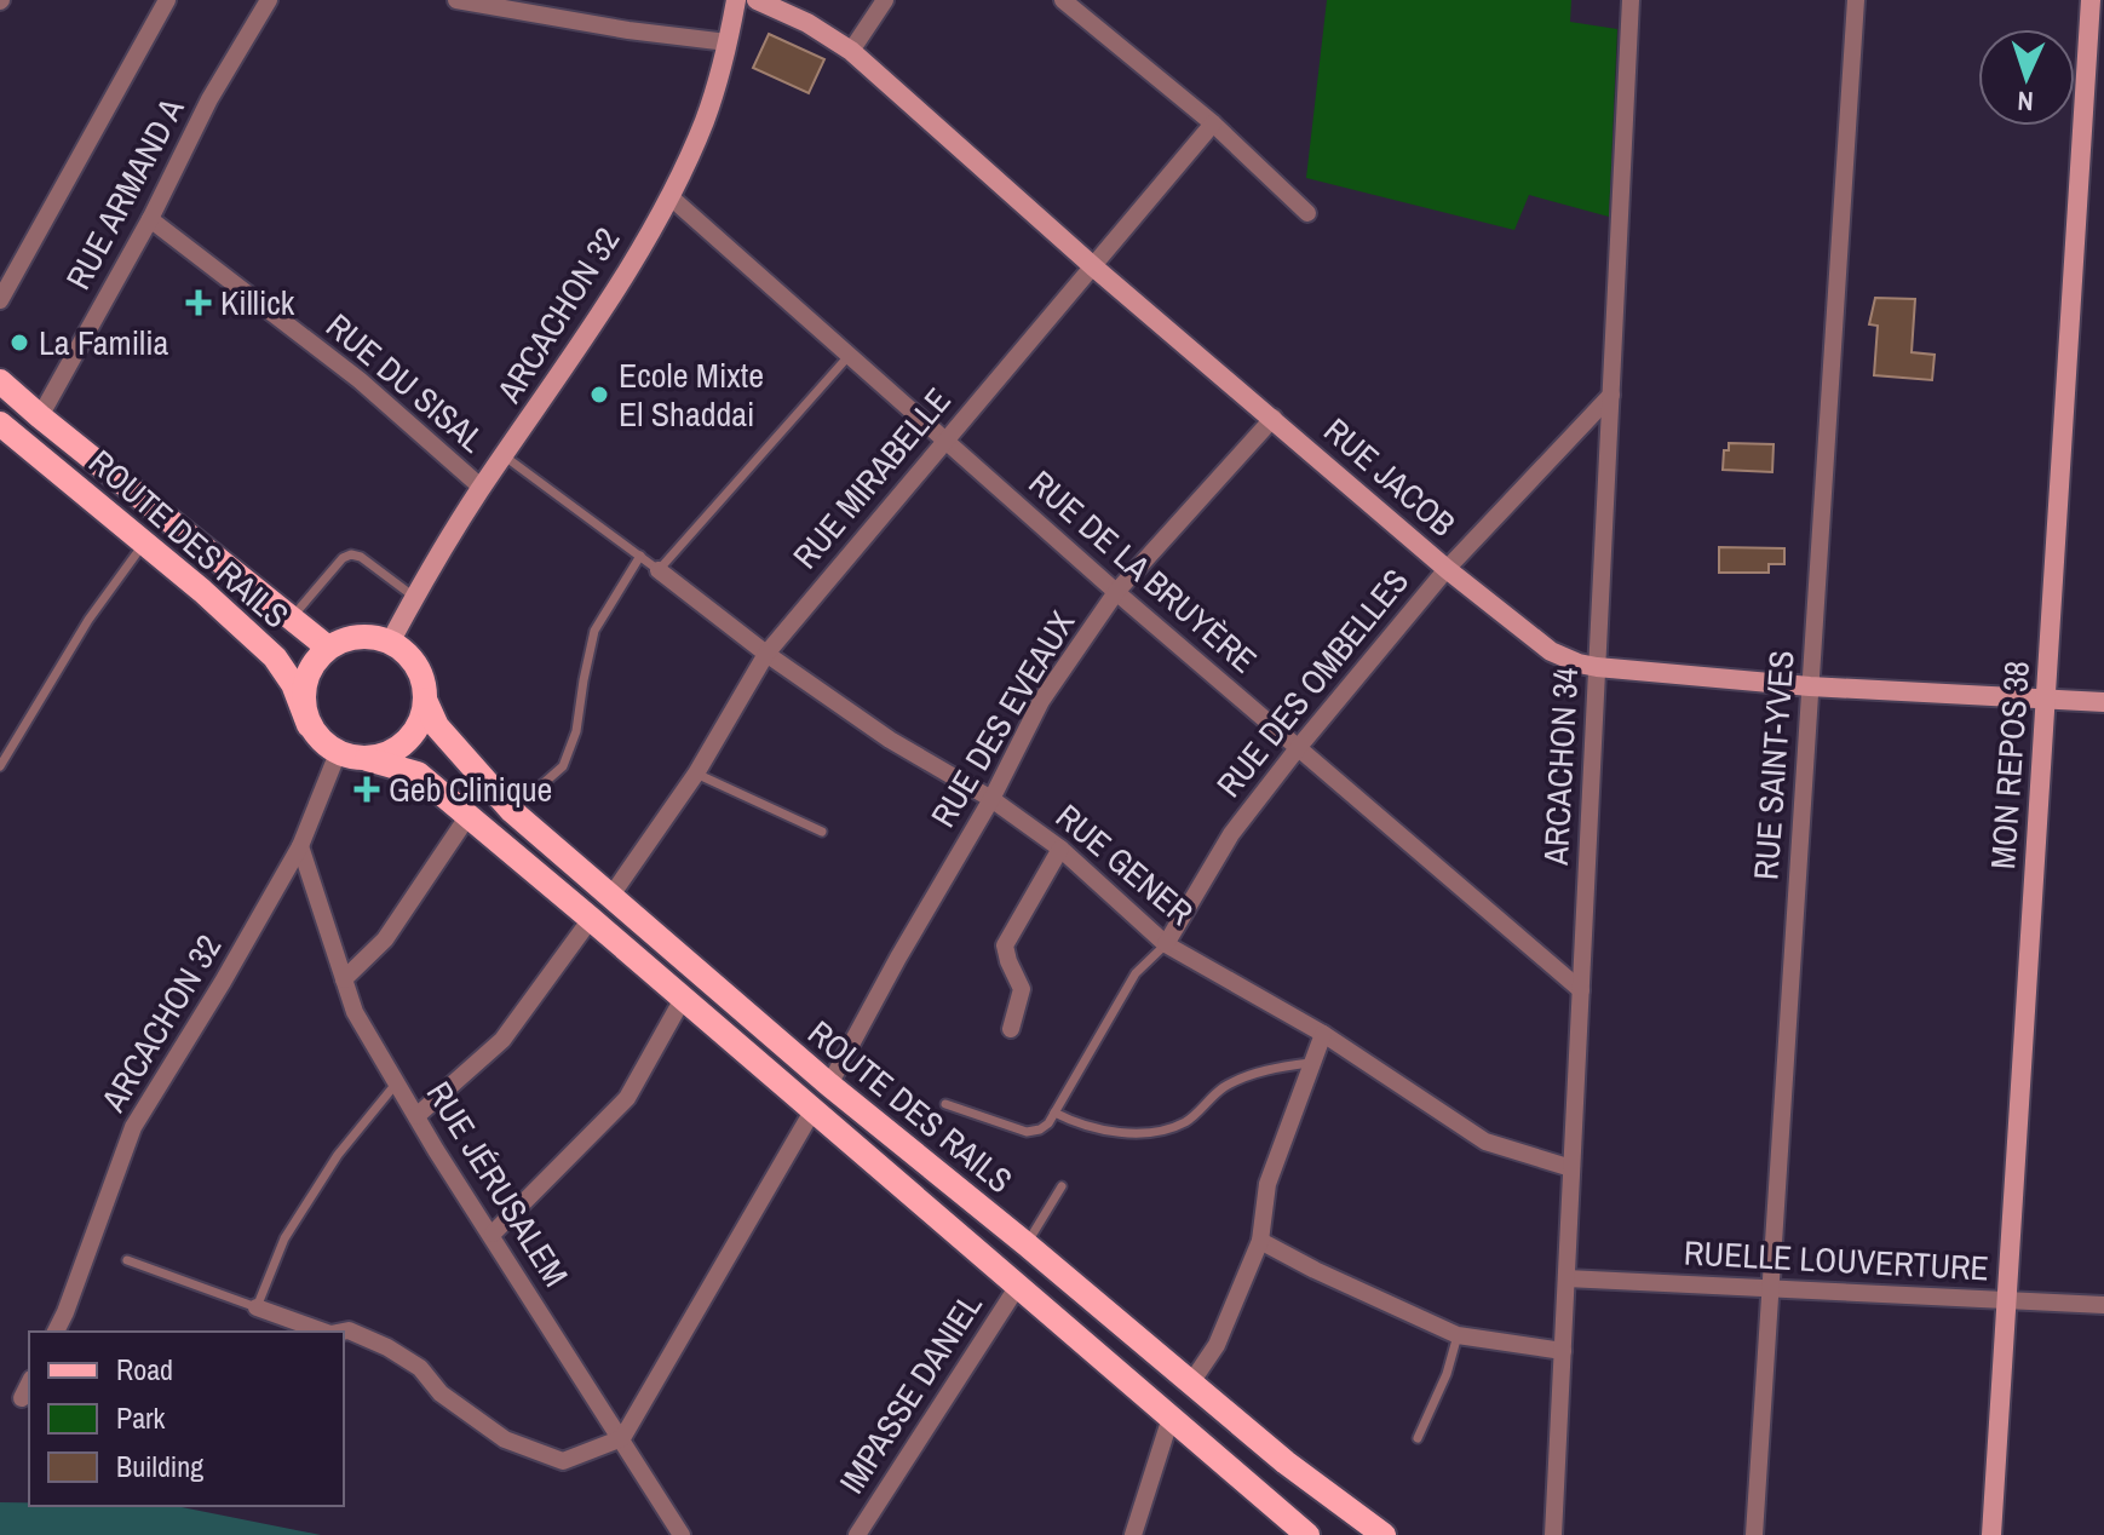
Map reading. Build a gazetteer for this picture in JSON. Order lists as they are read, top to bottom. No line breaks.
{"streets":{"main road":["ROUTE DES RAILS"],"street":["RUE ARMAND A","ARCACHON 32","RUE DU SISAL","RUE JACOB","RUE MIRABELLE","RUE DE LA BRUYÈRE","RUE DES OMBELLES","RUE DES EVEAUX","RUE SAINT-YVES","MON REPOS 38","ARCACHON 34","RUE GENER","RUE JÉRUSALEM","RUELLE LOUVERTURE","IMPASSE DANIEL"]},"crossings":[["RUE ARMAND A","RUE DU SISAL"],["RUE ARMAND A","ROUTE DES RAILS"],["ARCACHON 32","RUE DU SISAL"],["ARCACHON 32","ROUTE DES RAILS"],["ARCACHON 32","RUE DE LA BRUYÈRE"],["ARCACHON 32","RUE GENER"],["ARCACHON 32","RUE JÉRUSALEM"],["RUE JACOB","RUE MIRABELLE"],["RUE JACOB","RUE DES OMBELLES"],["RUE JACOB","RUE DES EVEAUX"],["RUE JACOB","RUE SAINT-YVES"],["RUE JACOB","MON REPOS 38"],["RUE JACOB","ARCACHON 34"],["RUE MIRABELLE","ROUTE DES RAILS"],["RUE MIRABELLE","RUE DE LA BRUYÈRE"],["RUE MIRABELLE","RUE GENER"],["ROUTE DES RAILS","RUE DES EVEAUX"],["ROUTE DES RAILS","IMPASSE DANIEL"],["RUE DE LA BRUYÈRE","RUE DES OMBELLES"],["RUE DE LA BRUYÈRE","RUE DES EVEAUX"],["RUE DE LA BRUYÈRE","ARCACHON 34"],["RUE DES OMBELLES","ARCACHON 34"],["RUE DES OMBELLES","RUE GENER"],["RUE DES EVEAUX","RUE GENER"],["RUE SAINT-YVES","RUELLE LOUVERTURE"],["MON REPOS 38","RUELLE LOUVERTURE"],["ARCACHON 34","RUE GENER"],["ARCACHON 34","RUELLE LOUVERTURE"]],"places":{"health":["Killick","Geb Clinique"],"other":["La Familia","Ecole Mixte El Shaddai"]},"legend":["Road","Park","Building"],"north":"bottom"}
